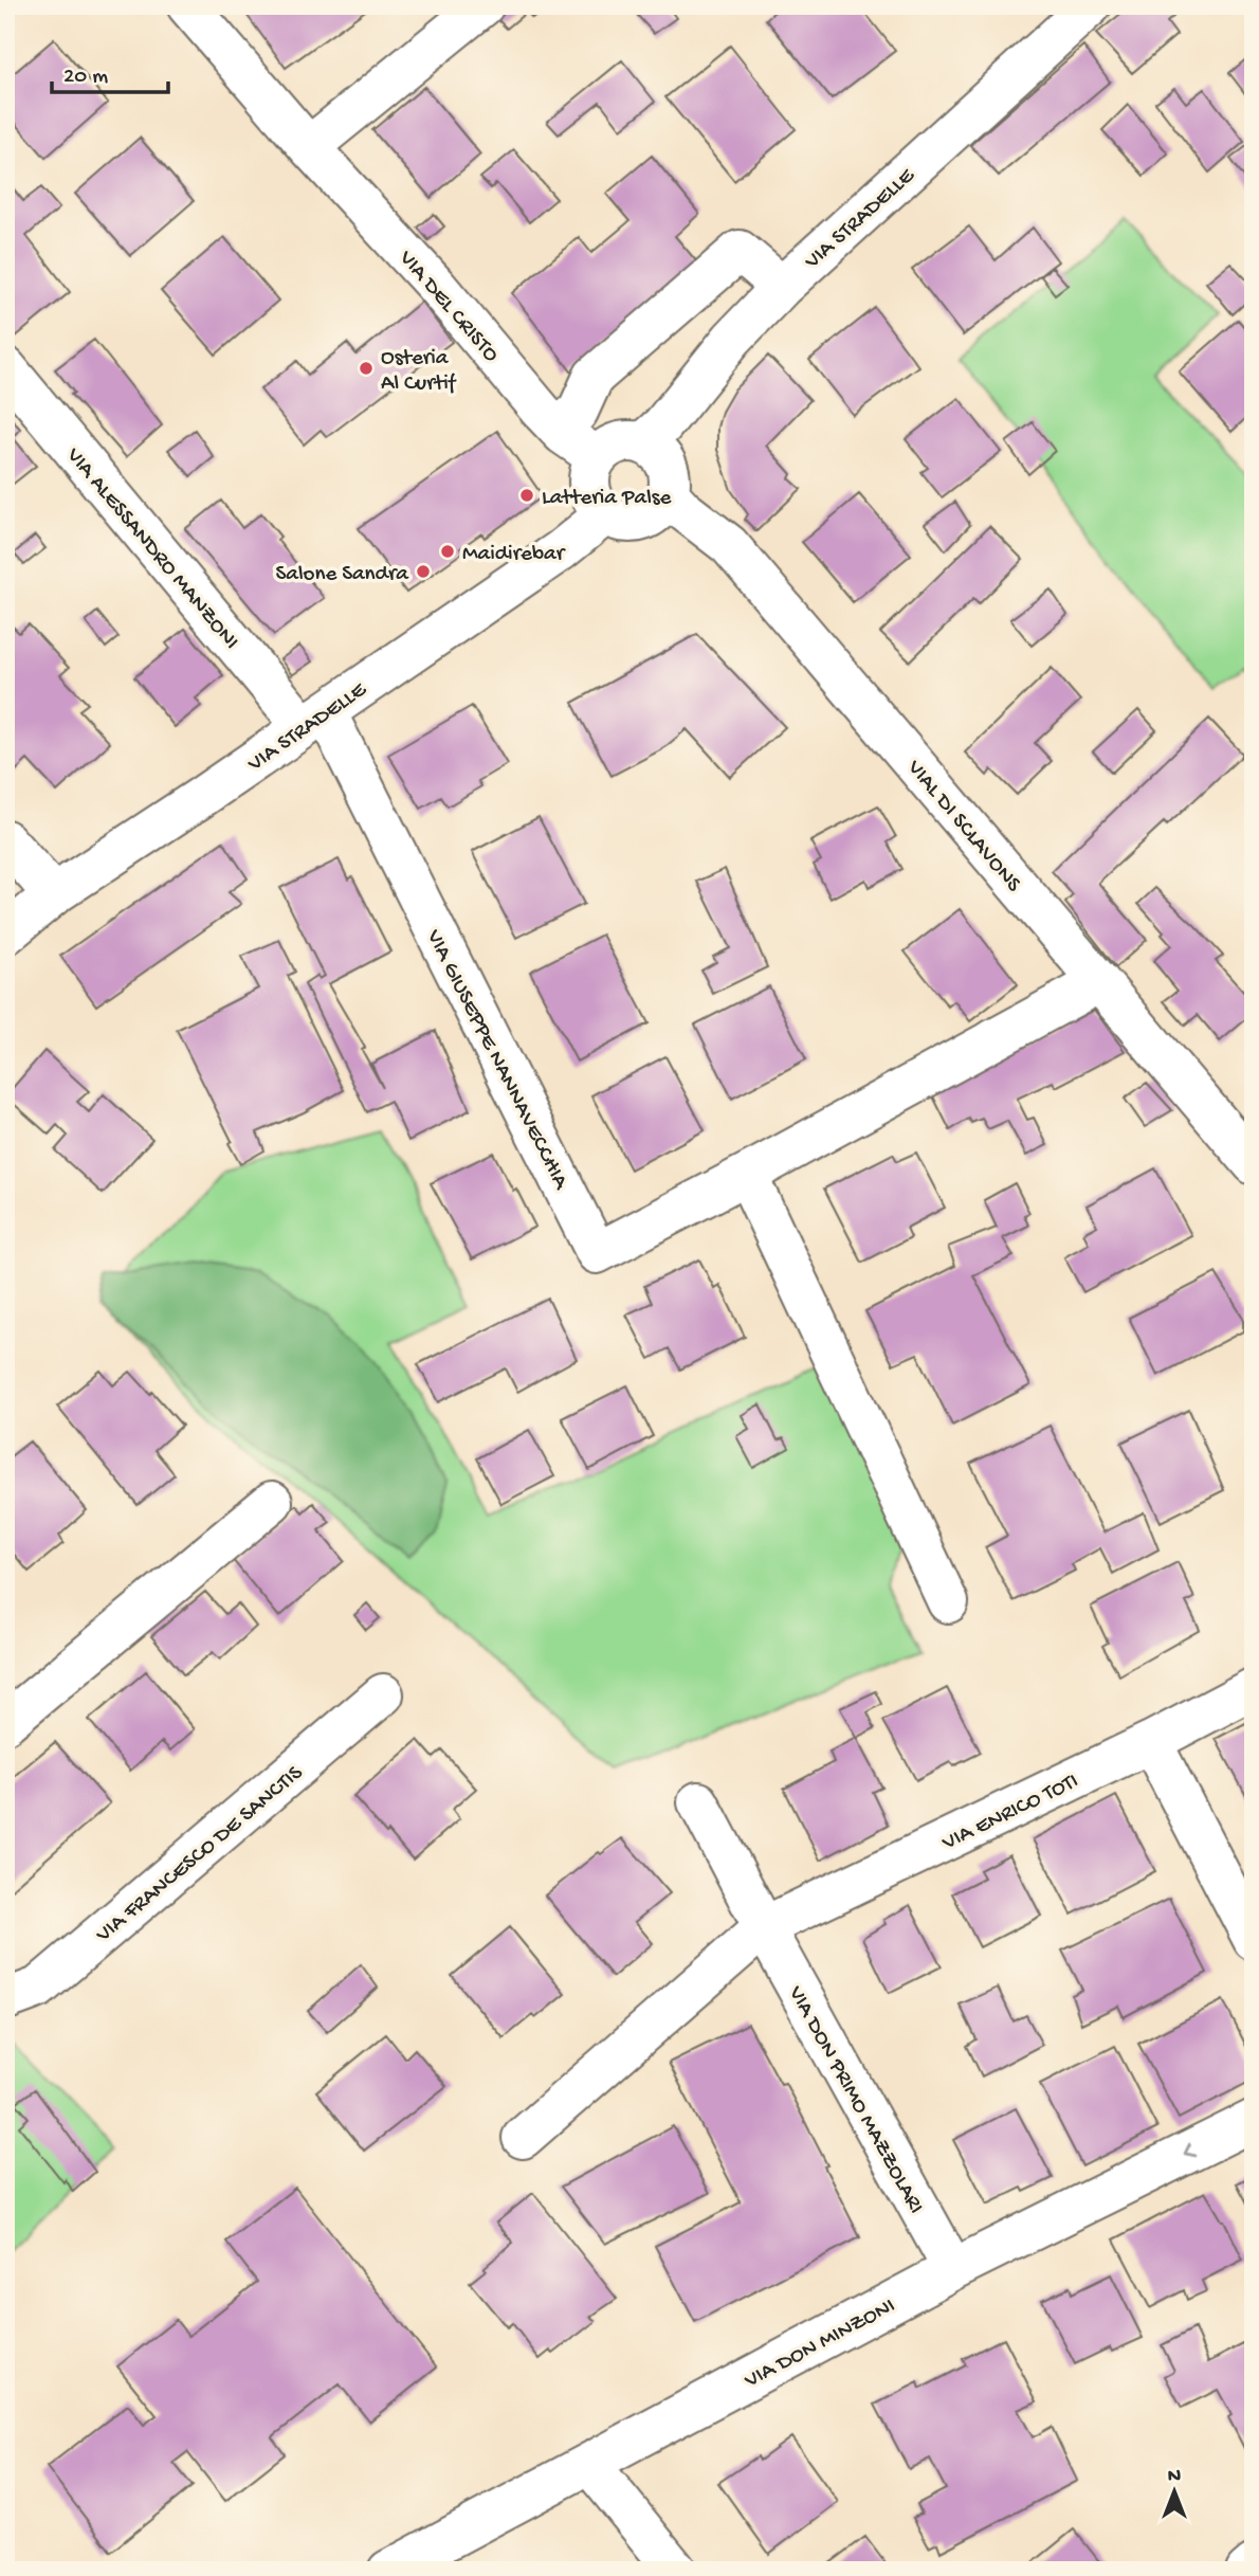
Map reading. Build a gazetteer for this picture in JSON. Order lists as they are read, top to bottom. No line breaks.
{"streets":{"street":["VIA STRADELLE","VIA DEL CRISTO","VIA ALESSANDRO MANZONI","VIAL DI SCLAVONS","VIA GIUSEPPE NANNAVECCHIA","VIA ENRICO TOTI","VIA FRANCESCO DE SANCTIS","VIA DON PRIMO MAZZOLARI","VIA DON MINZONI"]},"crossings":[["VIA STRADELLE","VIA DEL CRISTO"],["VIA STRADELLE","VIA ALESSANDRO MANZONI"],["VIA STRADELLE","VIAL DI SCLAVONS"],["VIA STRADELLE","VIA GIUSEPPE NANNAVECCHIA"],["VIA DEL CRISTO","VIAL DI SCLAVONS"],["VIA ALESSANDRO MANZONI","VIA GIUSEPPE NANNAVECCHIA"],["VIAL DI SCLAVONS","VIA GIUSEPPE NANNAVECCHIA"],["VIA ENRICO TOTI","VIA DON PRIMO MAZZOLARI"],["VIA DON PRIMO MAZZOLARI","VIA DON MINZONI"]],"places":["Osteria Al Curtif","Latteria Palse","Maidirebar","Salone Sandra"],"scale_bar":"20 m","north":"top"}
